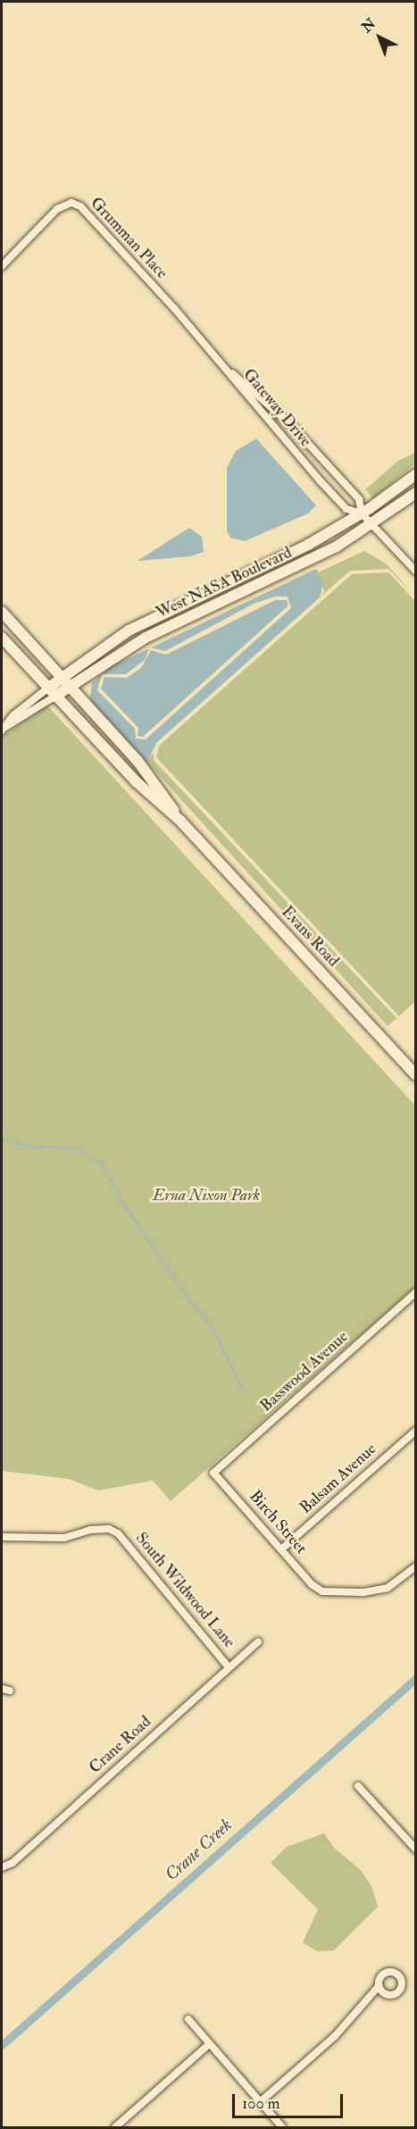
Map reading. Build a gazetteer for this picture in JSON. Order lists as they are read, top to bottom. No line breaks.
{"streets":{"main road":["West NASA Boulevard","Evans Road"],"street":["Grumman Place","Gateway Drive","Basswood Avenue","Balsam Avenue","Birch Street","South Wildwood Lane","Crane Road"]},"crossings":[["Grumman Place","Gateway Drive"],["Gateway Drive","West NASA Boulevard"],["West NASA Boulevard","Evans Road"],["Basswood Avenue","Birch Street"],["Balsam Avenue","Birch Street"],["South Wildwood Lane","Crane Road"]],"water":["Crane Creek"],"parks":["Erna Nixon Park"],"scale_bar":"100 m","north":"top left"}
